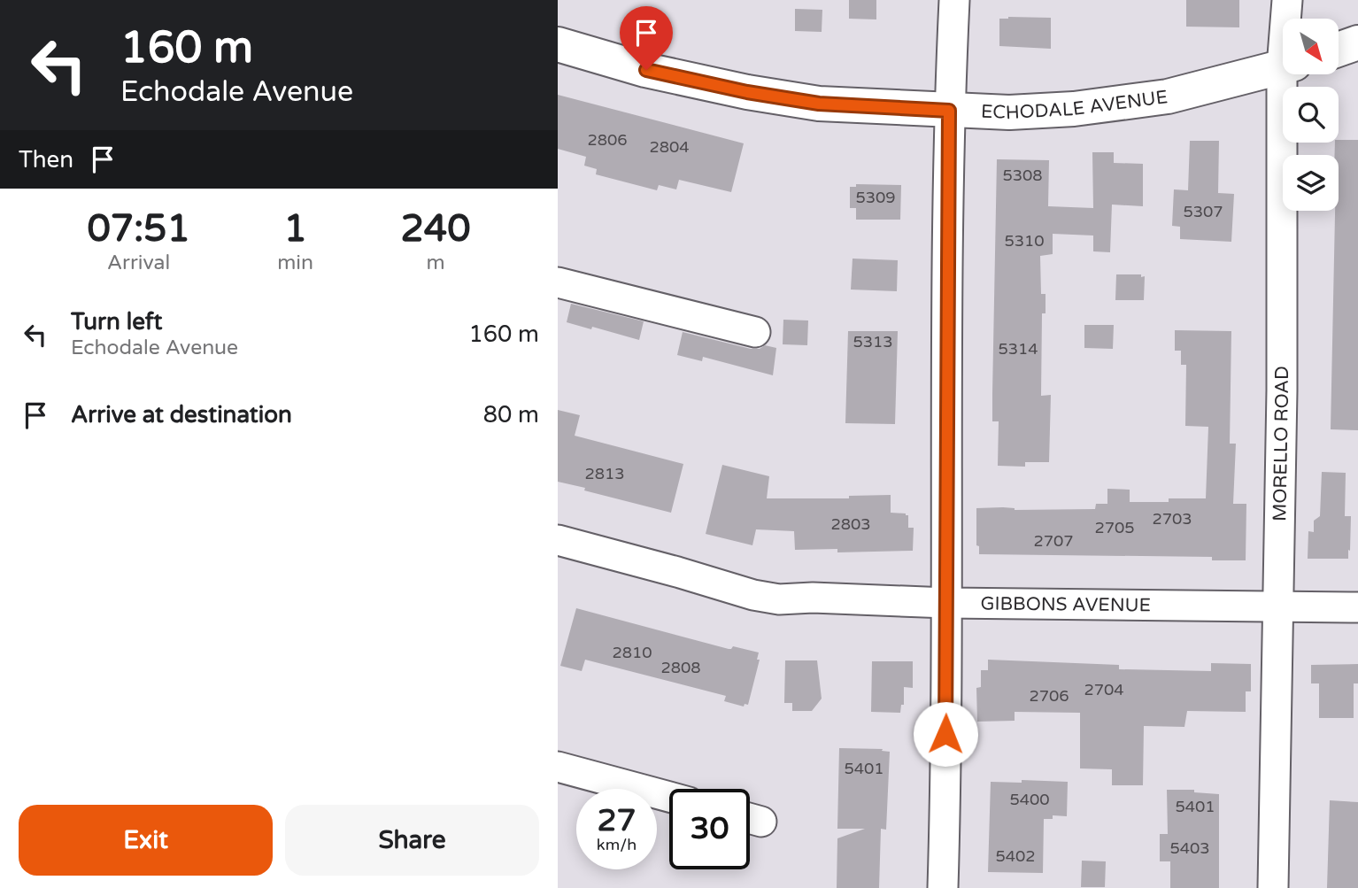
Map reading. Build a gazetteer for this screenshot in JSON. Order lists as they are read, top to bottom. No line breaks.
{"streets":{"main road":["ECHODALE AVENUE"],"street":["MORELLO ROAD","GIBBONS AVENUE"]},"crossings":[["MORELLO ROAD","GIBBONS AVENUE"]],"house_numbers":["2806","2804","5308","5309","5307","5310","5313","5314","2813","2703","2803","2705","2707","2810","2808","2704","2706","5401","5400","5401","5403","5402"],"north":"bottom right","page":{"turn":["160 m","Echodale Avenue"],"then":"Then","eta":["07:51","Arrival","1","min","240","m"],"list":[{"name":"Turn left","note":"Echodale Avenue","value":"160 m"},{"name":"Arrive at destination","value":"80 m"}],"speed":"27 km/h","limit":"30","buttons":["Exit","Share"]}}
